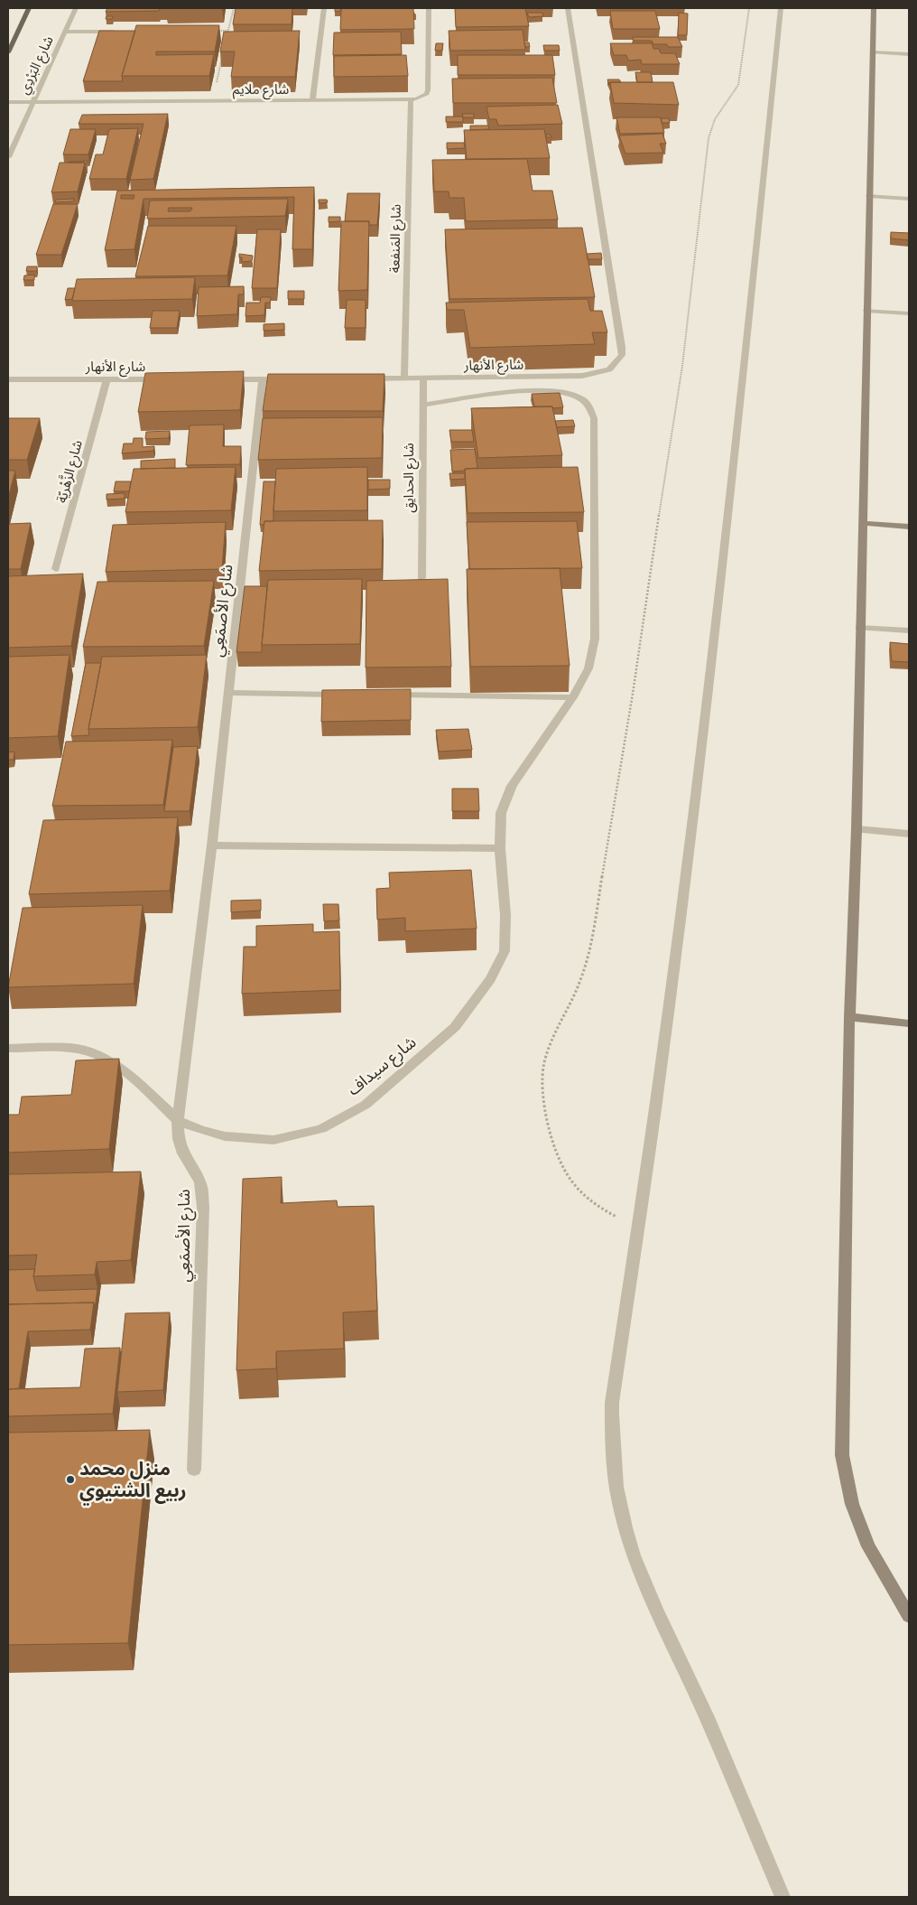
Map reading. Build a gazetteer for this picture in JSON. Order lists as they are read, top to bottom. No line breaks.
{"streets":{"street":["شارع البَرْدِي","شارع ملايم","شارع المَنفعة","شارع الأنهار","شارع الزَّهْريّة","شارع الحدايق","شارع الأصمَعِي","شارع سيداف"]},"crossings":[["شارع البَرْدِي","شارع ملايم"],["شارع ملايم","شارع المَنفعة"],["شارع المَنفعة","شارع الأنهار"],["شارع الأنهار","شارع الزَّهْريّة"],["شارع الأنهار","شارع الحدايق"],["شارع الحدايق","شارع سيداف"],["شارع الأصمَعِي","شارع سيداف"]],"places":["منزل محمد ربيع الشتيوي"]}
